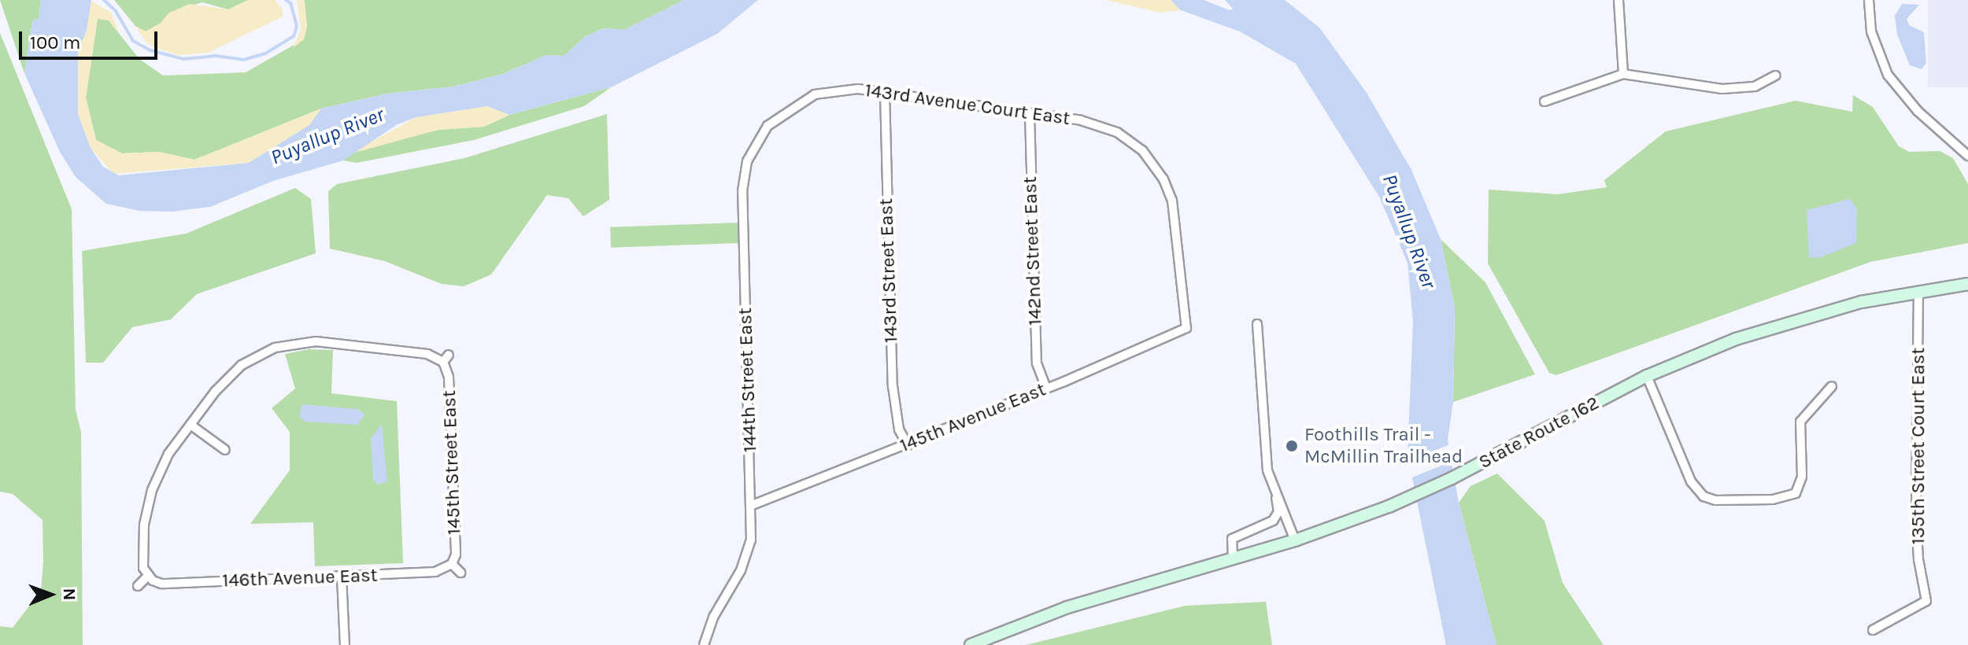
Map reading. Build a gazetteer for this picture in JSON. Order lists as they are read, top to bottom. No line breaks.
{"streets":{"main road":["State Route 162"],"street":["143rd Avenue Court East","142nd Street East","143rd Street East","144th Street East","145th Avenue East","135th Street Court East","145th Street East","146th Avenue East"]},"crossings":[["143rd Avenue Court East","142nd Street East"],["143rd Avenue Court East","143rd Street East"],["143rd Avenue Court East","144th Street East"],["143rd Avenue Court East","145th Avenue East"],["142nd Street East","145th Avenue East"],["143rd Street East","145th Avenue East"],["144th Street East","145th Avenue East"],["State Route 162","135th Street Court East"],["145th Street East","146th Avenue East"]],"water":["Puyallup River"],"places":["Foothills Trail - McMillin Trailhead"],"scale_bar":"100 m","north":"right"}
